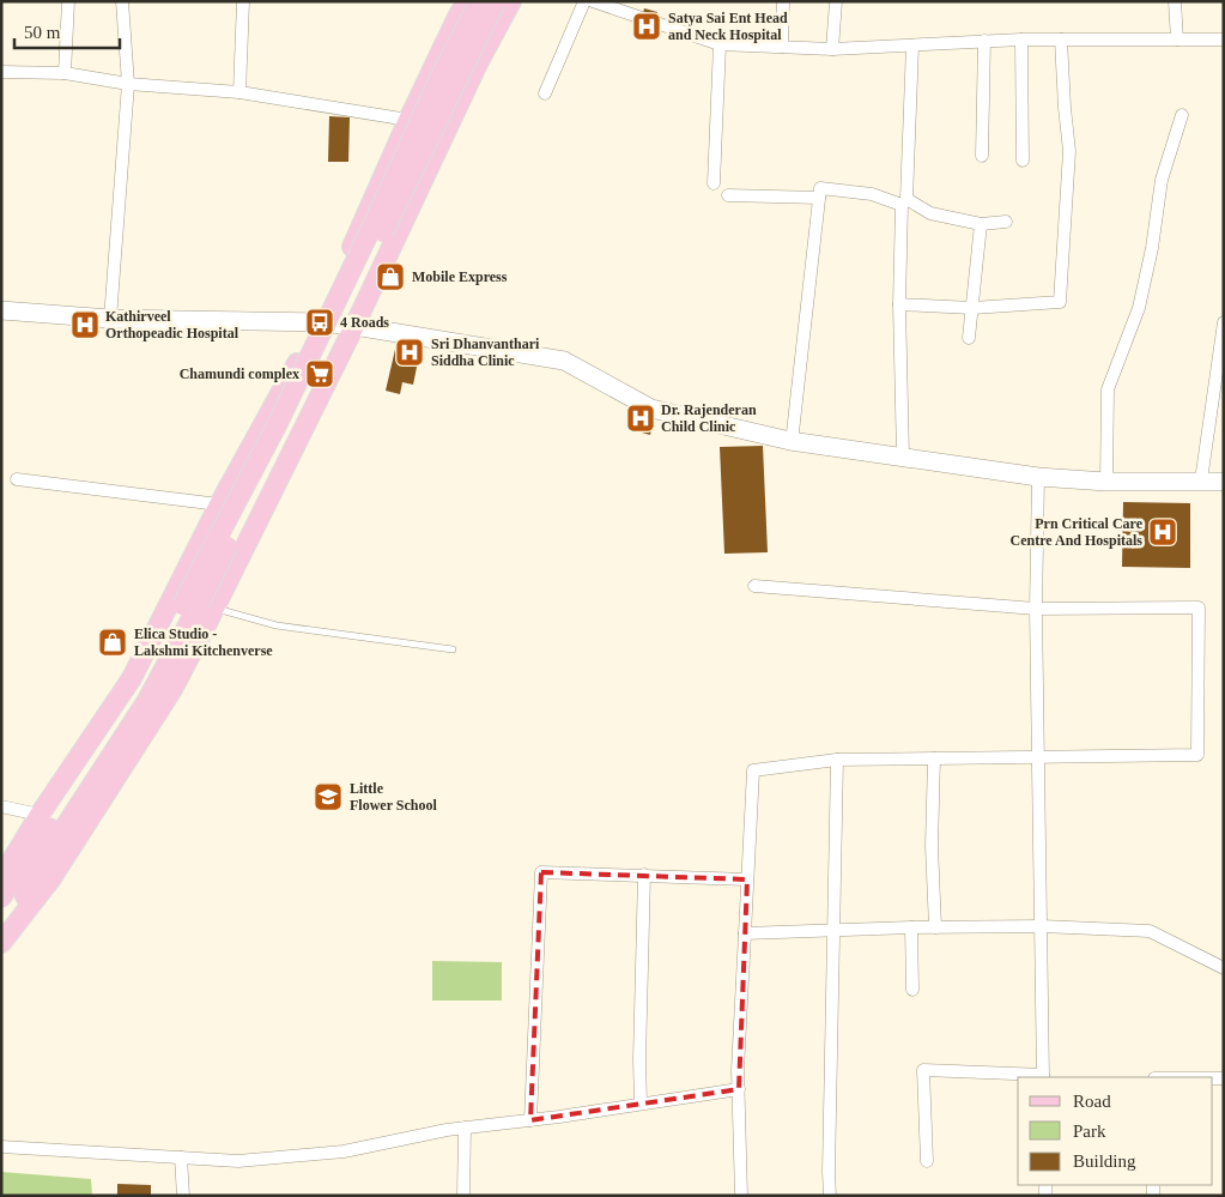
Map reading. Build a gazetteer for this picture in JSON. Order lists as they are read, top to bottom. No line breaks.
{"places":{"hospital":["Satya Sai Ent Head and Neck Hospital","Kathirveel Orthopeadic Hospital","Sri Dhanvanthari Siddha Clinic","Dr. Rajenderan Child Clinic","Prn Critical Care Centre And Hospitals"],"shop":["Mobile Express","Elica Studio - Lakshmi Kitchenverse"],"bus stop":["4 Roads"],"supermarket":["Chamundi complex"],"school or university":["Little Flower School"]},"legend":["Road","Park","Building"],"scale_bar":"50 m"}
